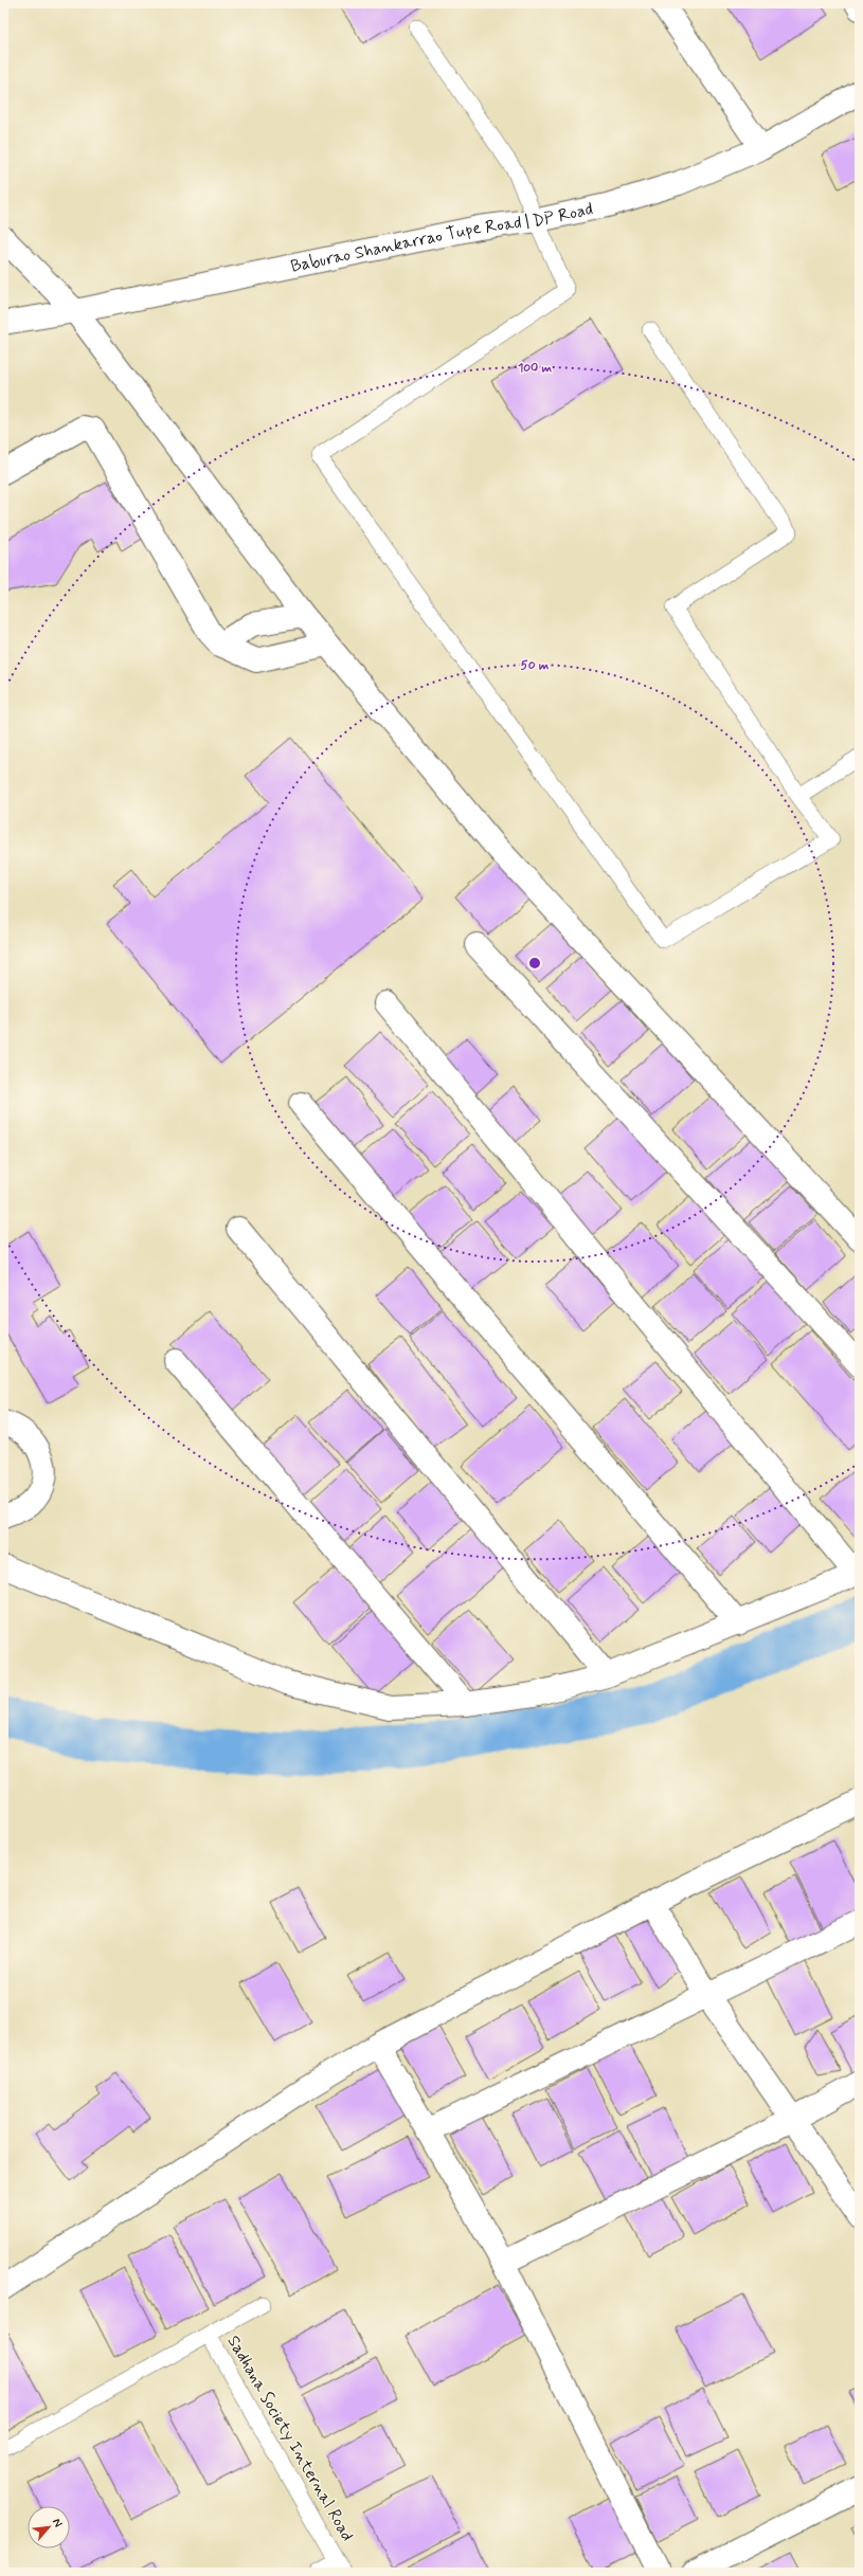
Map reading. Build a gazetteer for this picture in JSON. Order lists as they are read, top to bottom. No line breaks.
{"streets":{"street":["Baburao Shankarrao Tupe Road | DP Road"],"lane":["Sadhana Society Internal Road"]},"north":"top right","rings":["100 m","50 m"]}
